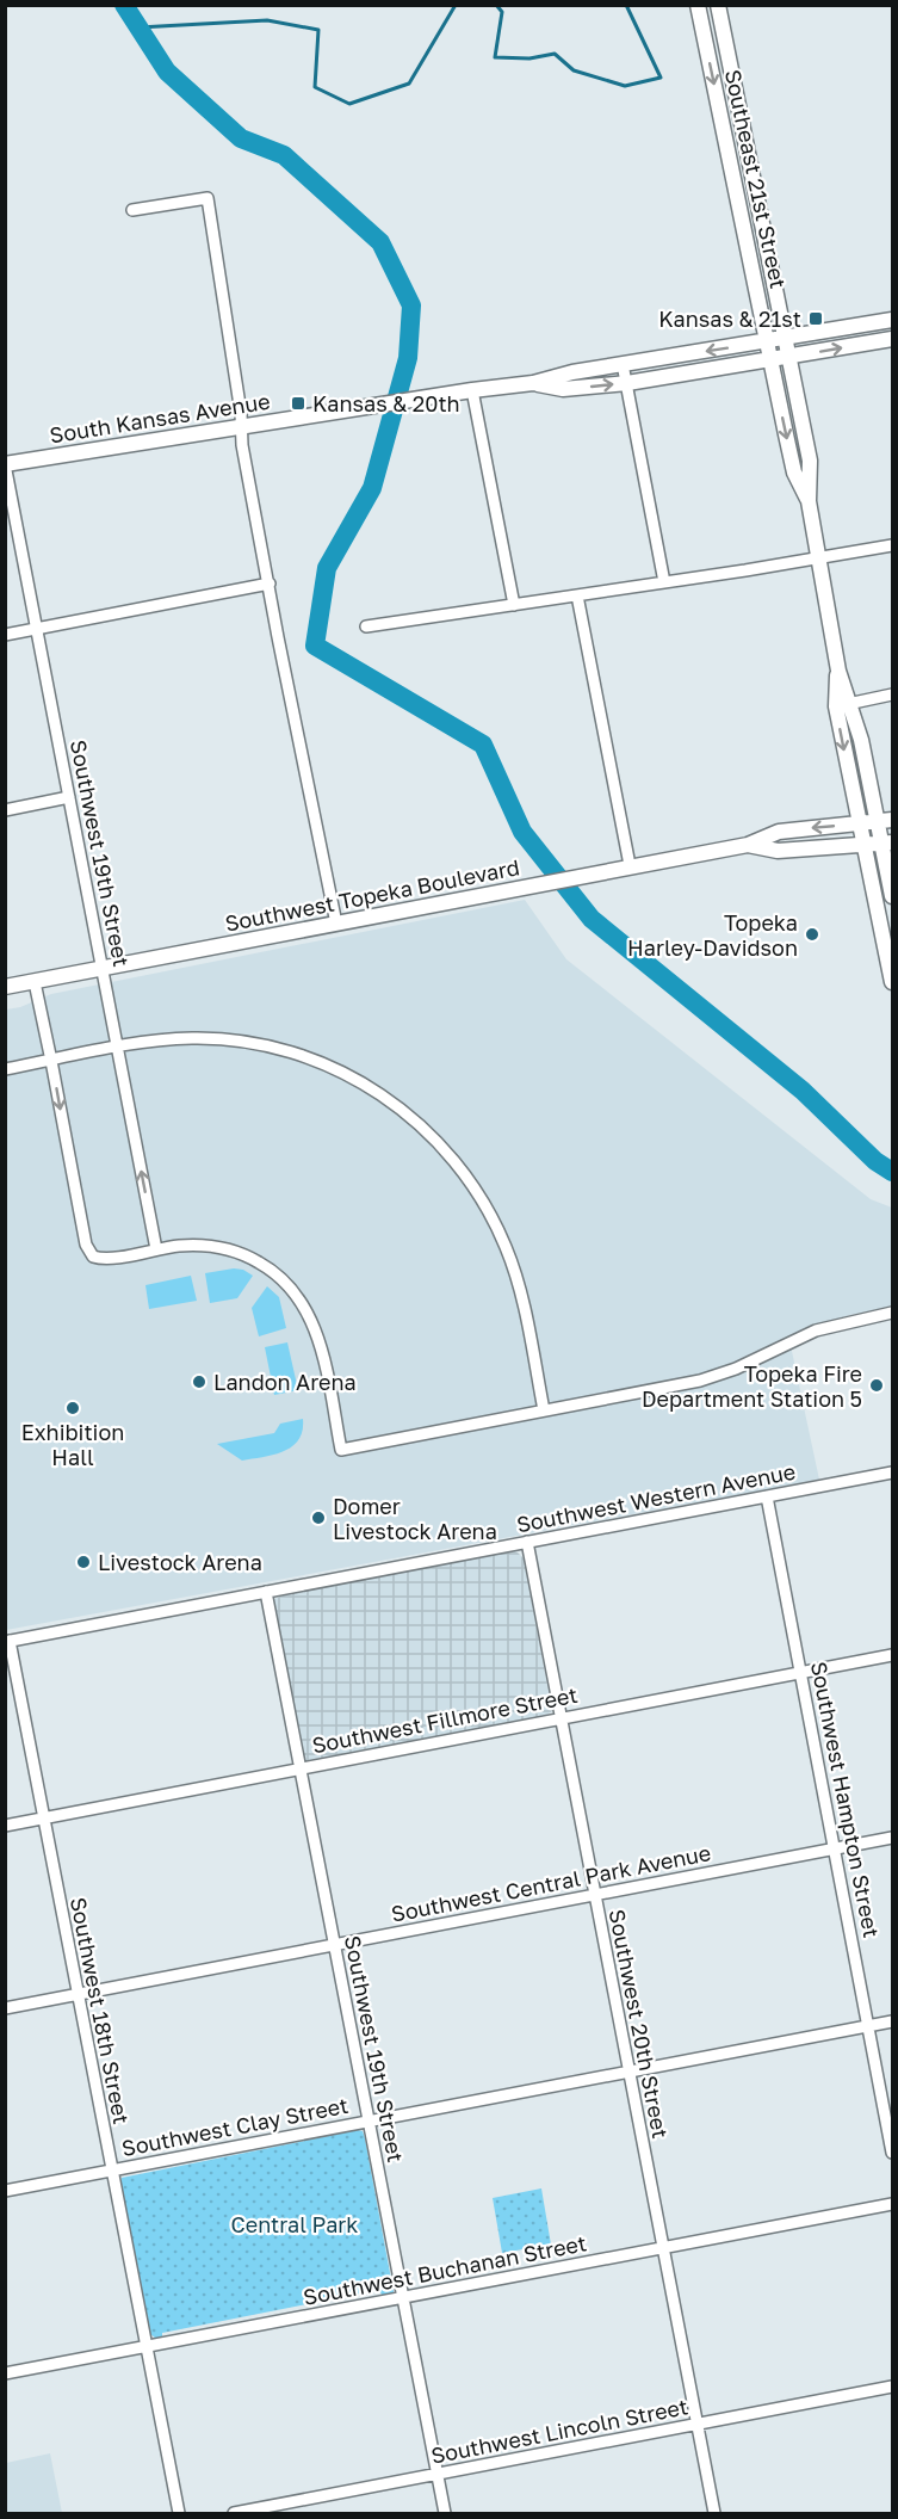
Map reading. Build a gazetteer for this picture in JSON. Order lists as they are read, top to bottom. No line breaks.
{"streets":{"main road":["Southeast 21st Street","South Kansas Avenue","Southwest Topeka Boulevard"],"street":["Southwest 19th Street","Southwest Western Avenue","Southwest Fillmore Street","Southwest Hampton Street","Southwest Central Park Avenue","Southwest 18th Street","Southwest 20th Street","Southwest Clay Street","Southwest Buchanan Street","Southwest Lincoln Street"]},"crossings":[["Southeast 21st Street","South Kansas Avenue"],["South Kansas Avenue","Southwest 19th Street"],["Southwest 19th Street","Southwest Topeka Boulevard"],["Southwest 19th Street","Southwest Western Avenue"],["Southwest 19th Street","Southwest Fillmore Street"],["Southwest 19th Street","Southwest Central Park Avenue"],["Southwest 19th Street","Southwest Clay Street"],["Southwest 19th Street","Southwest Buchanan Street"],["Southwest 19th Street","Southwest Lincoln Street"],["Southwest Western Avenue","Southwest Hampton Street"],["Southwest Western Avenue","Southwest 18th Street"],["Southwest Western Avenue","Southwest 20th Street"],["Southwest Fillmore Street","Southwest Hampton Street"],["Southwest Fillmore Street","Southwest 18th Street"],["Southwest Fillmore Street","Southwest 20th Street"],["Southwest Hampton Street","Southwest Central Park Avenue"],["Southwest Hampton Street","Southwest Clay Street"],["Southwest Central Park Avenue","Southwest 18th Street"],["Southwest Central Park Avenue","Southwest 20th Street"],["Southwest 18th Street","Southwest Clay Street"],["Southwest 18th Street","Southwest Buchanan Street"],["Southwest 20th Street","Southwest Clay Street"],["Southwest 20th Street","Southwest Buchanan Street"],["Southwest 20th Street","Southwest Lincoln Street"]],"parks":["Central Park"],"places":{"transit":["Kansas & 21st","Kansas & 20th"],"other":["Topeka Harley-Davidson","Landon Arena","Topeka Fire Department Station 5","Exhibition Hall","Domer Livestock Arena","Livestock Arena"]}}
